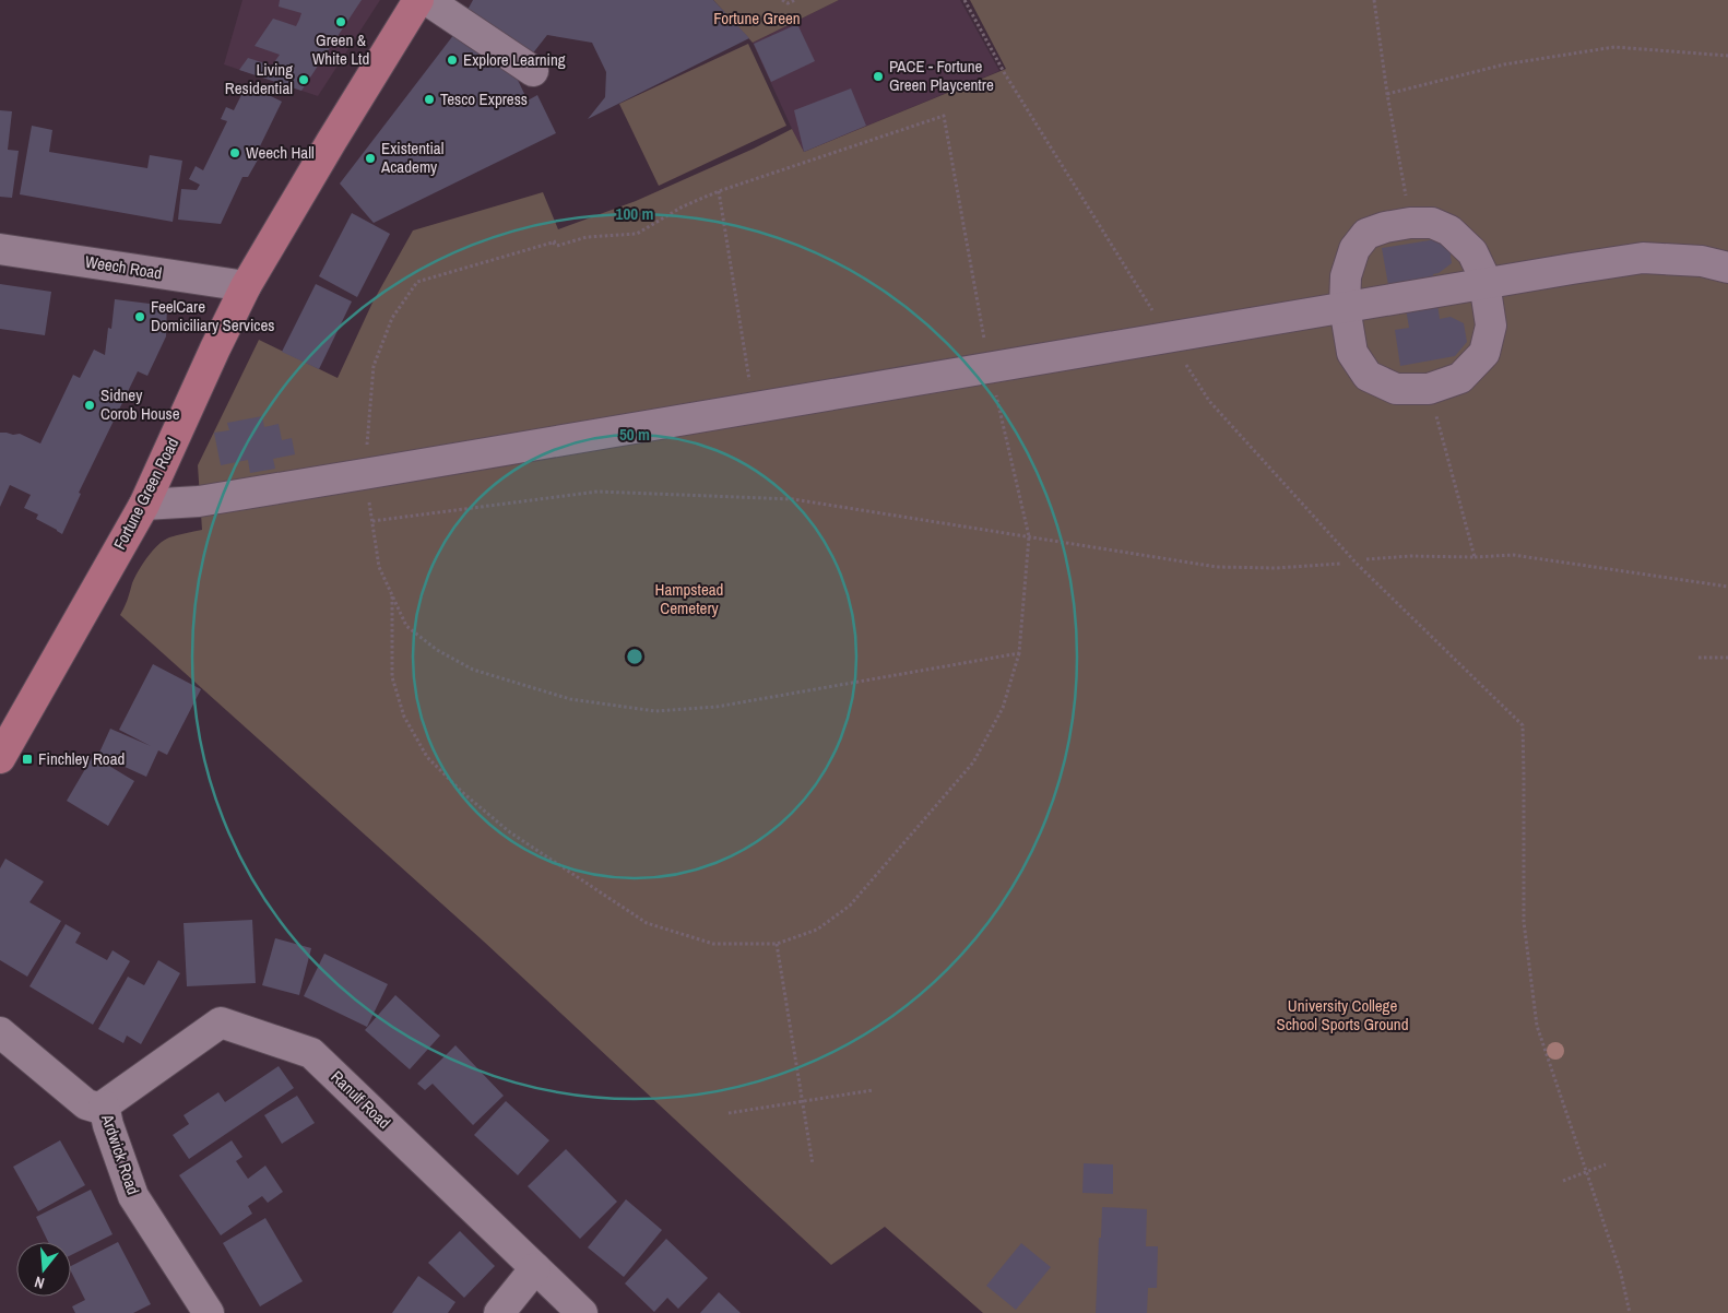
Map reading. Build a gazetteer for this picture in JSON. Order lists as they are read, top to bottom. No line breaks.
{"streets":{"main road":["Fortune Green Road"],"street":["Weech Road","Ranulf Road","Ardwick Road"]},"crossings":[["Weech Road","Fortune Green Road"],["Ranulf Road","Ardwick Road"]],"parks":["Fortune Green","Hampstead Cemetery","University College School Sports Ground"],"places":{"other":["Green & White Ltd","Explore Learning","PACE - Fortune Green Playcentre","Living Residential","Tesco Express","Weech Hall","Existential Academy","FeelCare Domiciliary Services","Sidney Corob House"],"transit":["Finchley Road"]},"north":"bottom","rings":["100 m","50 m"]}
